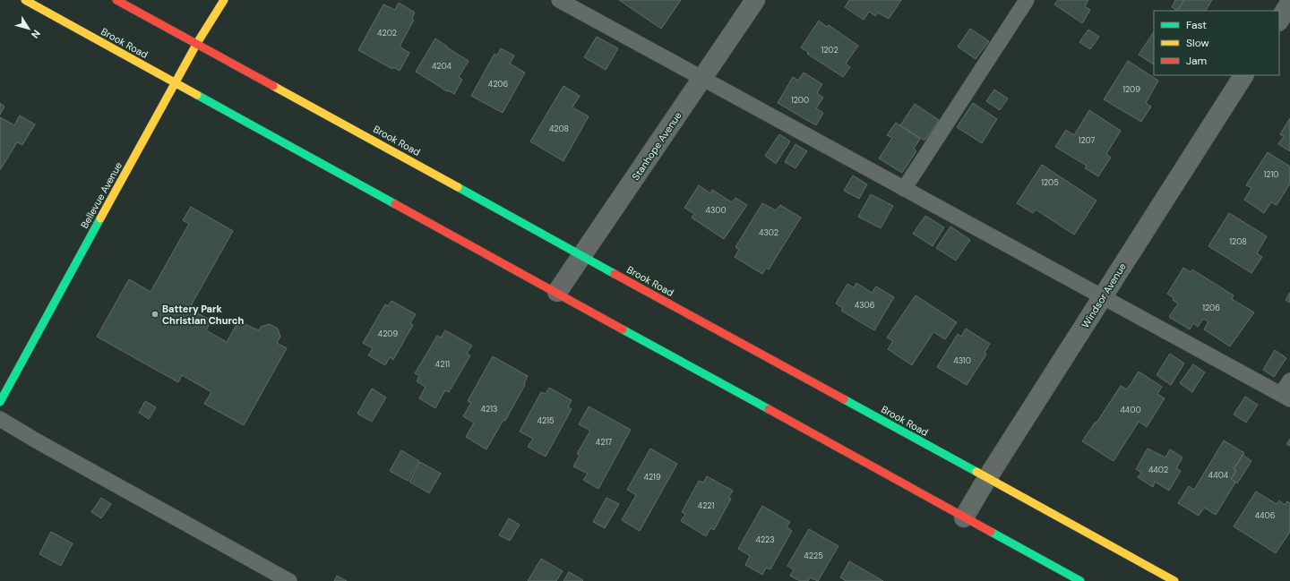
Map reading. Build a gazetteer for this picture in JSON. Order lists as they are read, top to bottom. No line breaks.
{"streets":{"main road":["Brook Road","Bellevue Avenue"],"street":["Stanhope Avenue","Windsor Avenue"]},"crossings":[["Brook Road","Stanhope Avenue"],["Brook Road","Bellevue Avenue"],["Brook Road","Windsor Avenue"]],"places":["Battery Park Christian Church"],"house_numbers":["4202","1202","4204","4206","1209","1200","4208","1207","1210","1205","4300","4302","1208","4306","1206","4209","4310","4211","4213","4400","4215","4217","4402","4404","4219","4221","4406","4223","4225"],"legend":["Fast","Slow","Jam"],"north":"bottom right"}
